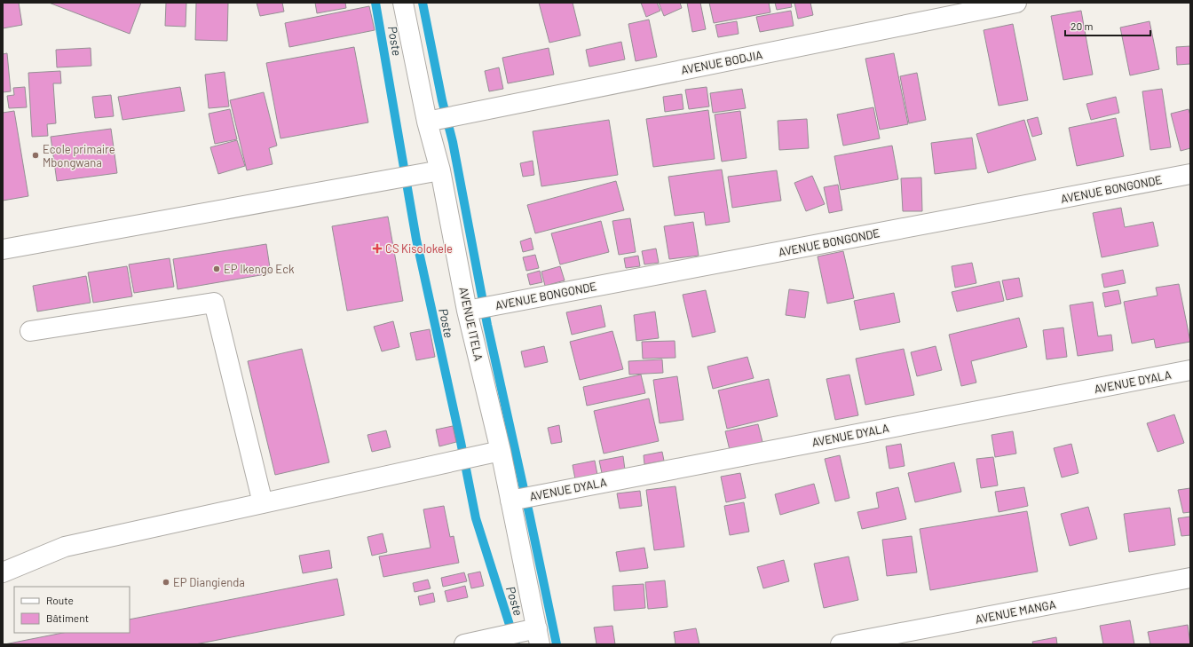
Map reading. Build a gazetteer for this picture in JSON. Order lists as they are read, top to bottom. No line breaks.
{"streets":{"street":["AVENUE BODJIA","AVENUE BONGONDE","AVENUE ITELA","AVENUE DYALA","AVENUE MANGA"]},"crossings":[["AVENUE BODJIA","AVENUE ITELA"],["AVENUE BONGONDE","AVENUE ITELA"],["AVENUE ITELA","AVENUE DYALA"]],"water":["Poste"],"places":{"other":["Ecole primaire Mbongwana","EP Ikengo Eck","EP Diangienda"],"health":["CS Kisolokele"]},"legend":["Route","Bâtiment"],"scale_bar":"20 m"}
